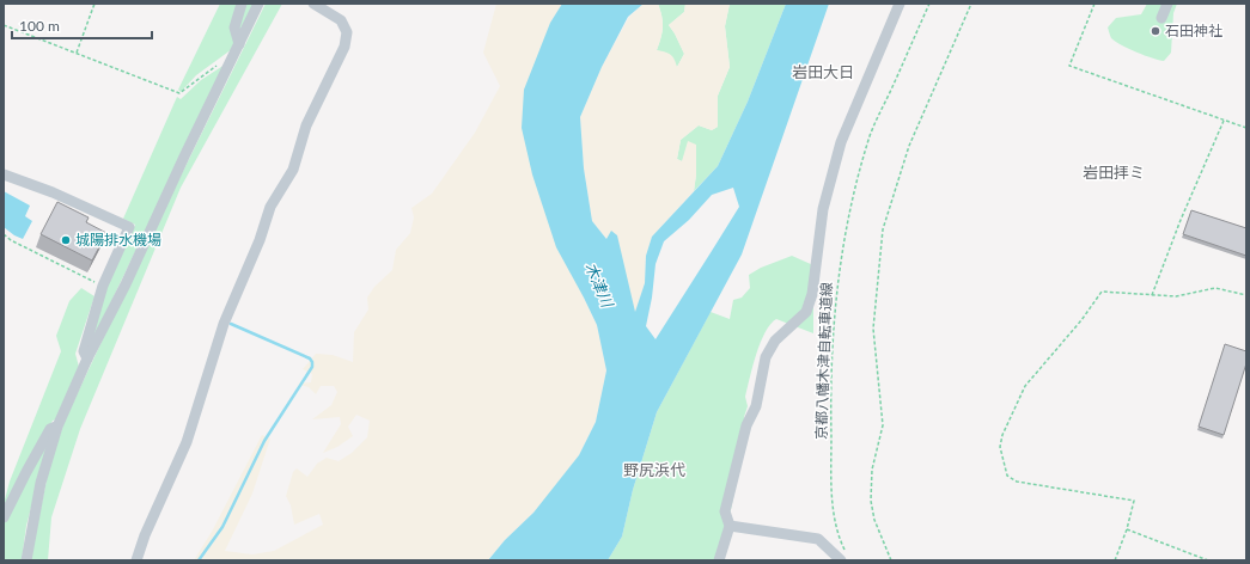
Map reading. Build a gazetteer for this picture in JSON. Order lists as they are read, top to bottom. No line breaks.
{"streets":{"path":["京都八幡木津自転車道線"]},"districts":["岩田大日","岩田拝ミ","野尻浜代"],"water":["木津川"],"places":["石田神社","城陽排水機場"],"scale_bar":"100 m"}
